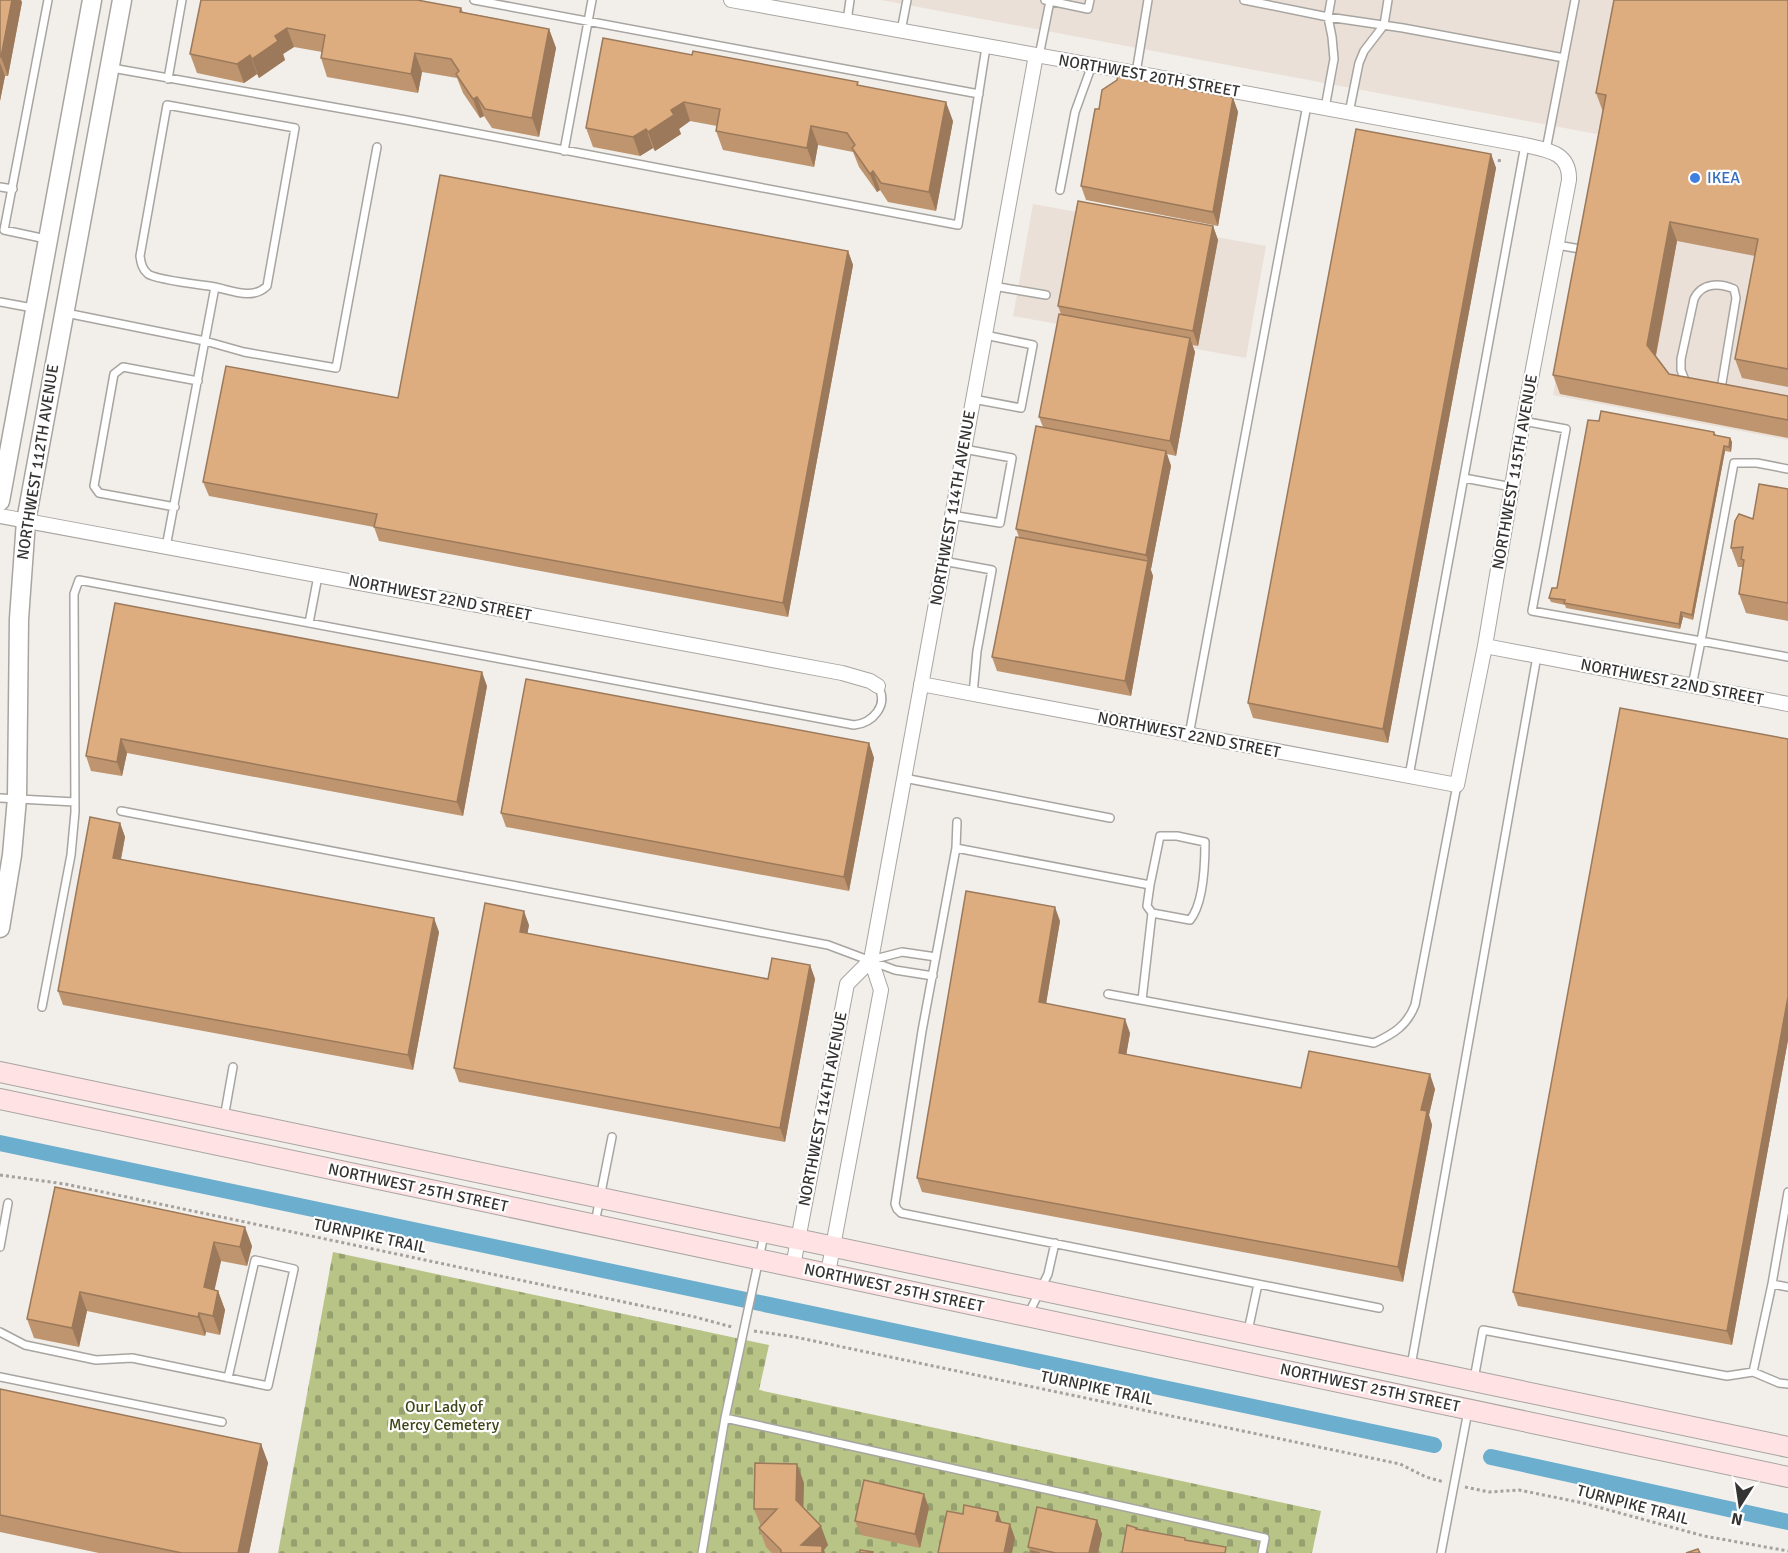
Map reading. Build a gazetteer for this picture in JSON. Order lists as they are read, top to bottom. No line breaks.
{"streets":{"main road":["NORTHWEST 25TH STREET"],"street":["NORTHWEST 20TH STREET","NORTHWEST 112TH AVENUE","NORTHWEST 115TH AVENUE","NORTHWEST 114TH AVENUE","NORTHWEST 22ND STREET"],"path":["TURNPIKE TRAIL"]},"crossings":[["NORTHWEST 20TH STREET","NORTHWEST 115TH AVENUE"],["NORTHWEST 20TH STREET","NORTHWEST 114TH AVENUE"],["NORTHWEST 112TH AVENUE","NORTHWEST 22ND STREET"],["NORTHWEST 115TH AVENUE","NORTHWEST 22ND STREET"],["NORTHWEST 114TH AVENUE","NORTHWEST 22ND STREET"],["NORTHWEST 114TH AVENUE","NORTHWEST 25TH STREET"]],"parks":["Our Lady of Mercy Cemetery"],"places":["IKEA"],"north":"bottom"}
